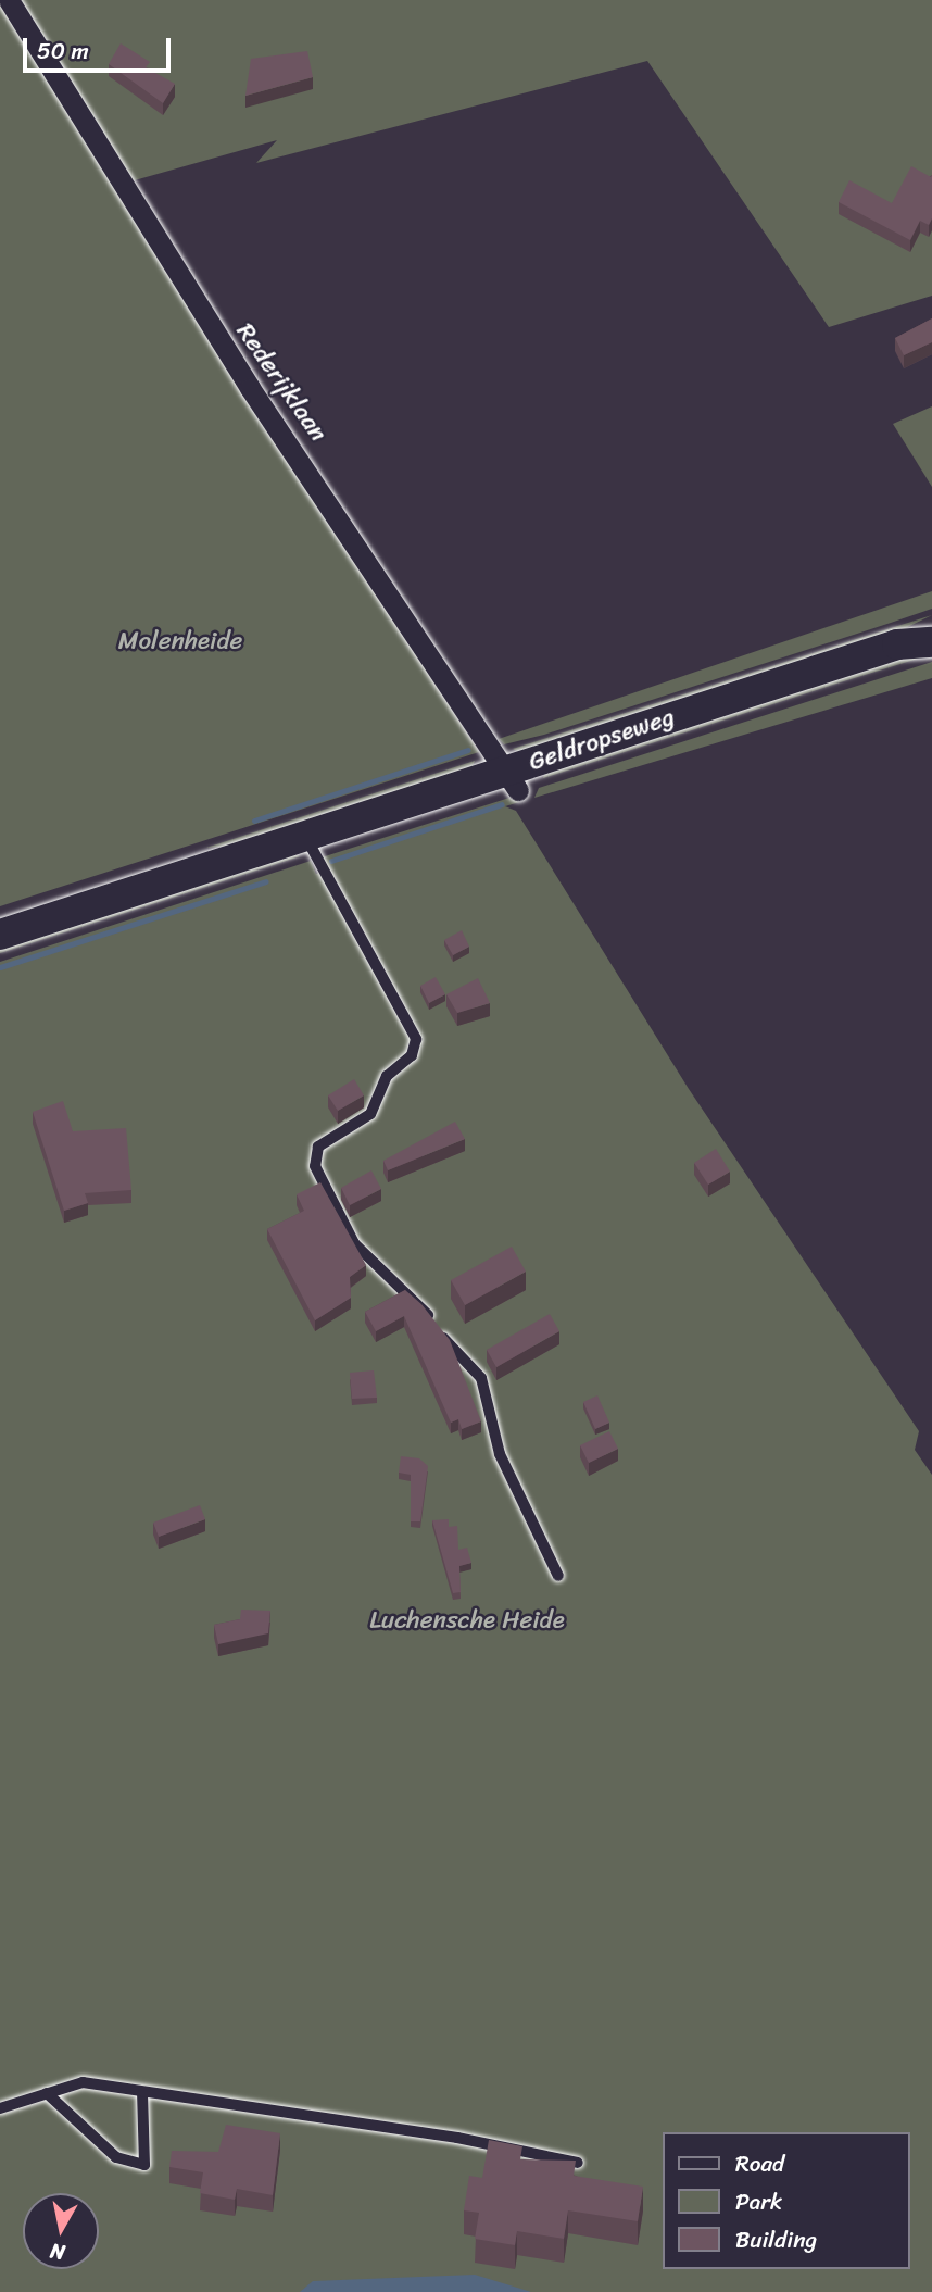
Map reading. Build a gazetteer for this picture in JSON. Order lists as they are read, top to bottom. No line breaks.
{"streets":{"main road":["Geldropseweg"],"street":["Rederijklaan"]},"crossings":[["Rederijklaan","Geldropseweg"]],"parks":["Molenheide","Luchensche Heide"],"legend":["Road","Park","Building"],"scale_bar":"50 m","north":"bottom"}
